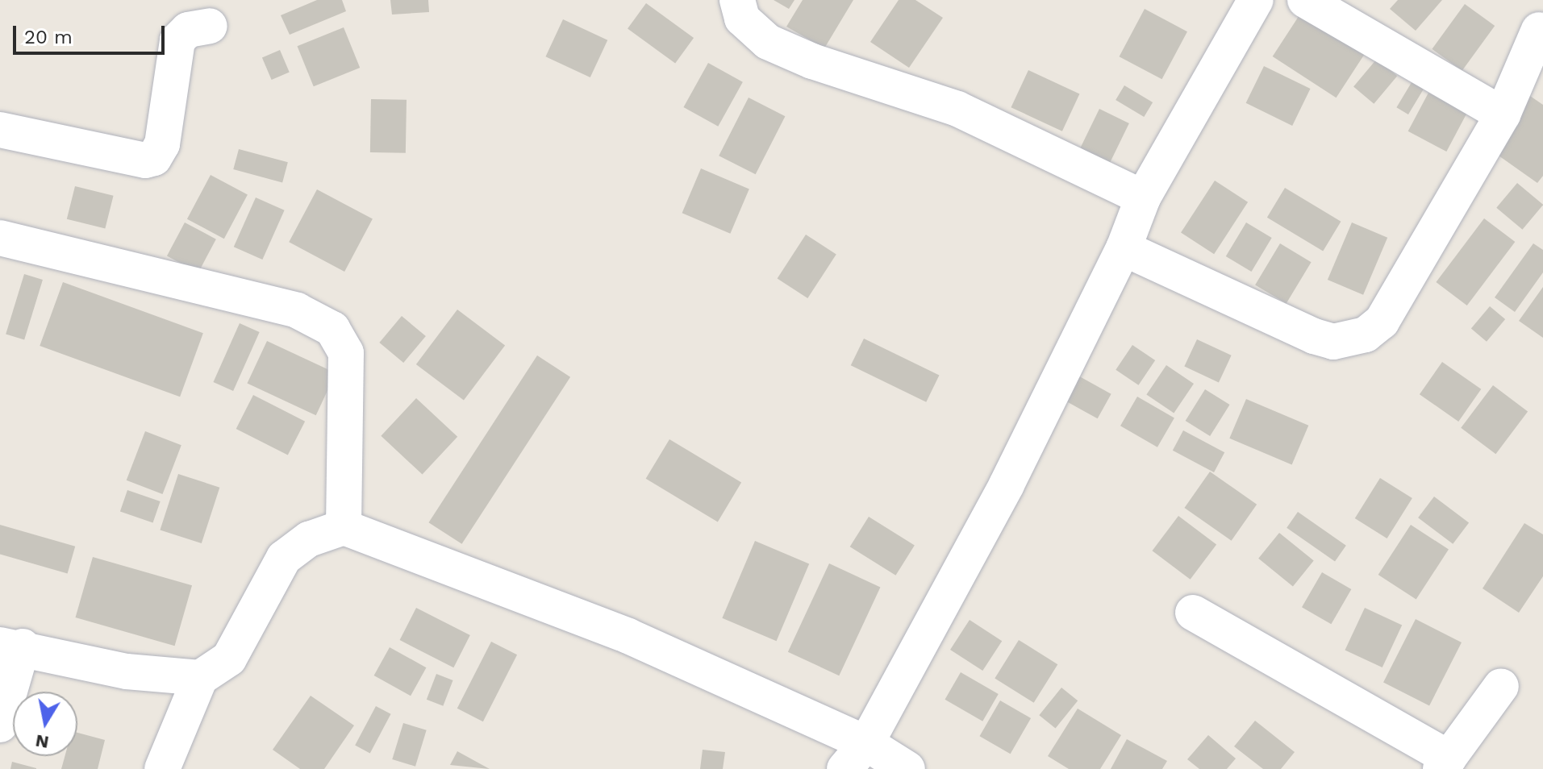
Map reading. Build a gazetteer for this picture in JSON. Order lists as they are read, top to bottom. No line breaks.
{"scale_bar":"20 m","north":"bottom"}
